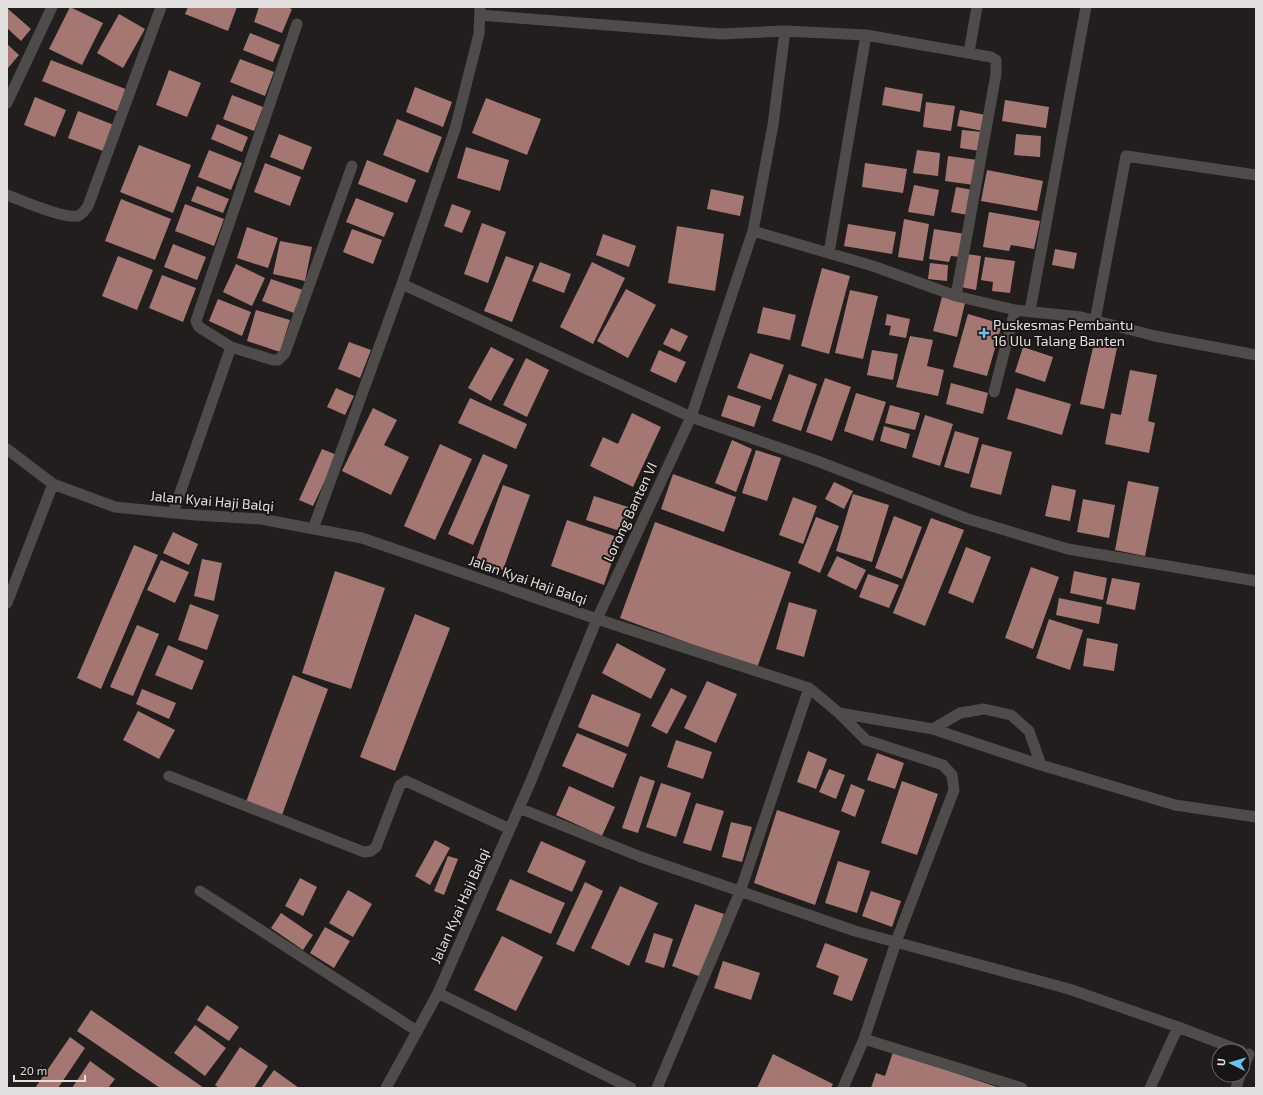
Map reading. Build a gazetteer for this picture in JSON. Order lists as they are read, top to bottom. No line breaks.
{"streets":{"street":["Jalan Kyai Haji Balqi","Lorong Banten VI"]},"crossings":[["Jalan Kyai Haji Balqi","Lorong Banten VI"]],"places":{"health":["Puskesmas Pembantu 16 Ulu Talang Banten"]},"scale_bar":"20 m","north":"left"}
